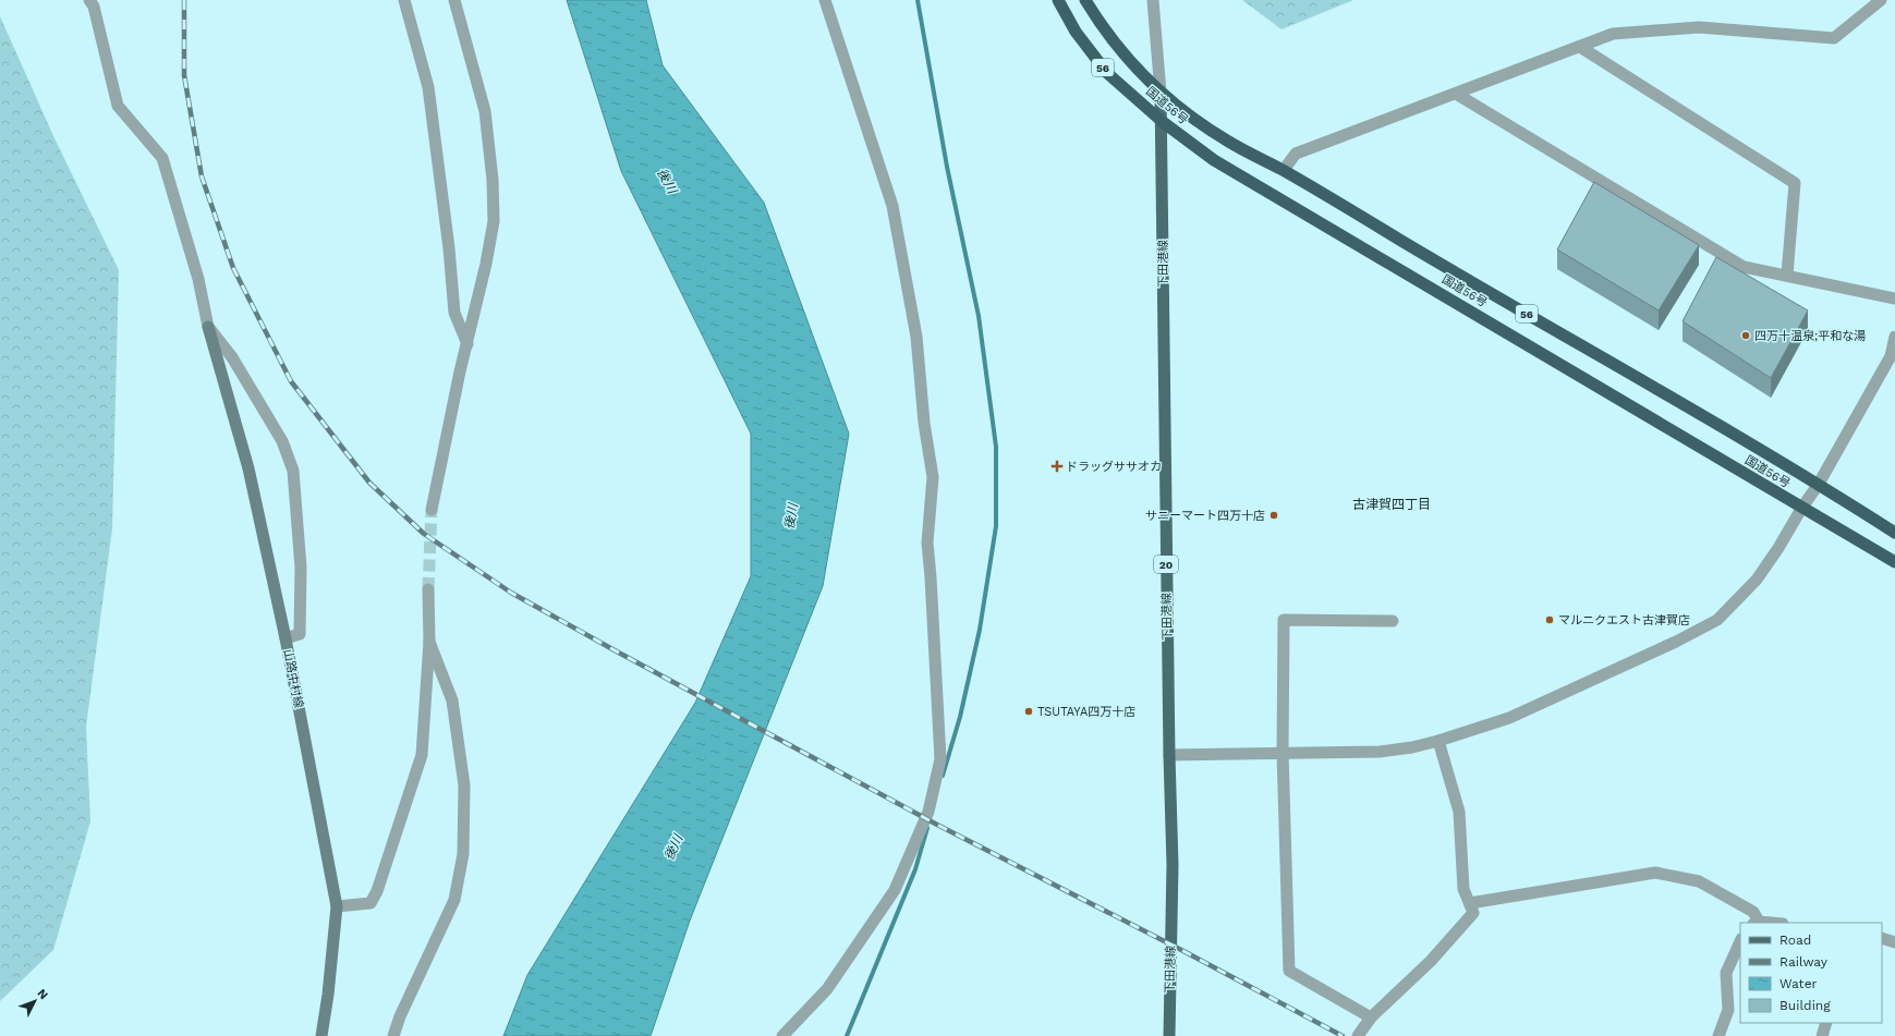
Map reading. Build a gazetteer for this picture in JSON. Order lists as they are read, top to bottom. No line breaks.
{"streets":{"highway":["56","国道56号"],"main road":["下田港線","20","山路中村線"]},"crossings":[["国道56号","下田港線"]],"districts":["古津賀四丁目"],"water":["後川"],"places":{"other":["四万十温泉;平和な湯","サニーマート四万十店","マルニクエスト古津賀店","TSUTAYA四万十店"],"health":["ドラッグササオカ"]},"legend":["Road","Railway","Water","Building"],"north":"top right"}
